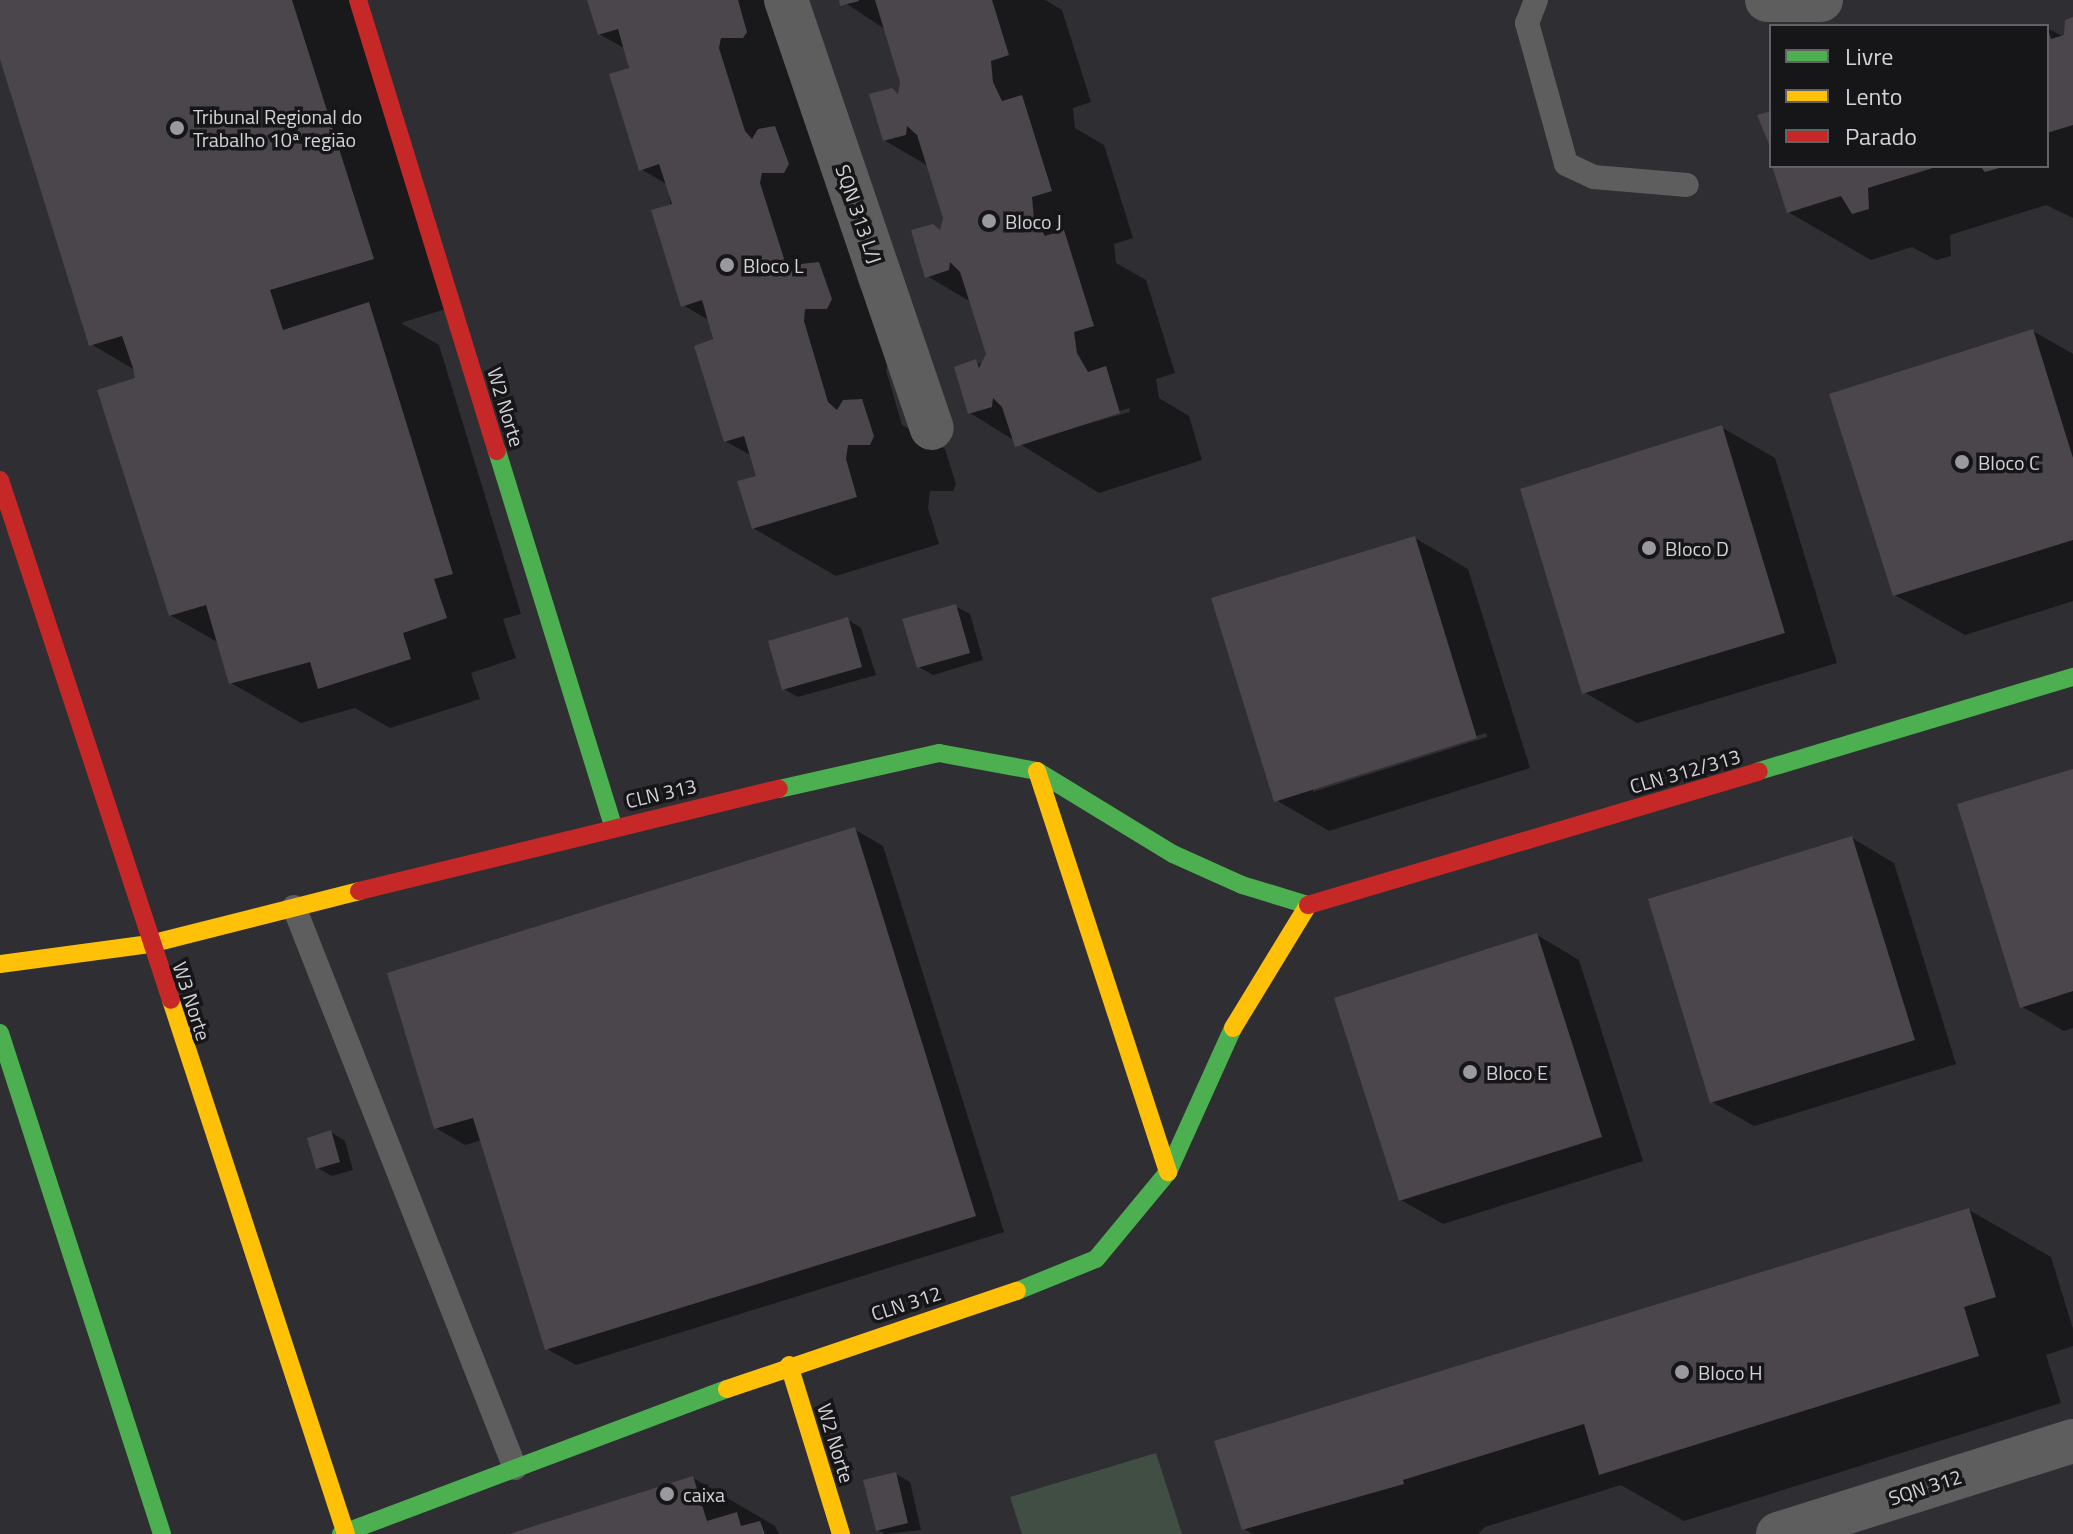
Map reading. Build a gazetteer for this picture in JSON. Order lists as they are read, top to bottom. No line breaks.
{"streets":{"street":["SQN 313 L/J","W2 Norte","CLN 312/313","CLN 313","W3 Norte","CLN 312","SQN 312"]},"crossings":[["W2 Norte","CLN 313"],["W2 Norte","CLN 312"],["CLN 312/313","CLN 313"],["CLN 312/313","CLN 312"],["CLN 313","W3 Norte"],["CLN 313","CLN 312"],["W3 Norte","CLN 312"]],"places":["Tribunal Regional do Trabalho 10ª região","Bloco J","Bloco L","Bloco C","Bloco D","Bloco E","Bloco H","caixa"],"legend":["Livre","Lento","Parado"]}
